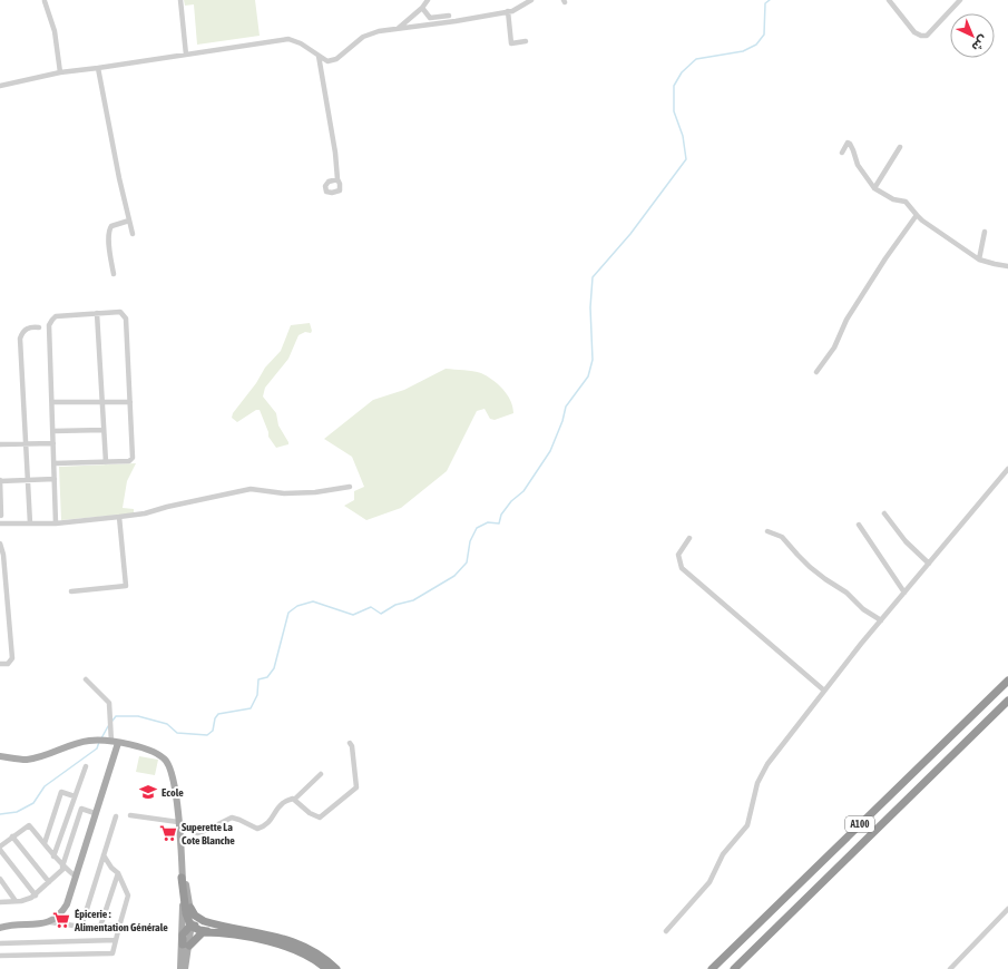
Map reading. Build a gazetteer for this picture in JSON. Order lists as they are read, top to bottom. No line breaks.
{"streets":{"highway":["A100"]},"places":{"school or university":["Ecole"],"supermarket":["Superette La Cote Blanche","Épicerie : Alimentation Générale"]},"north":"bottom right"}
